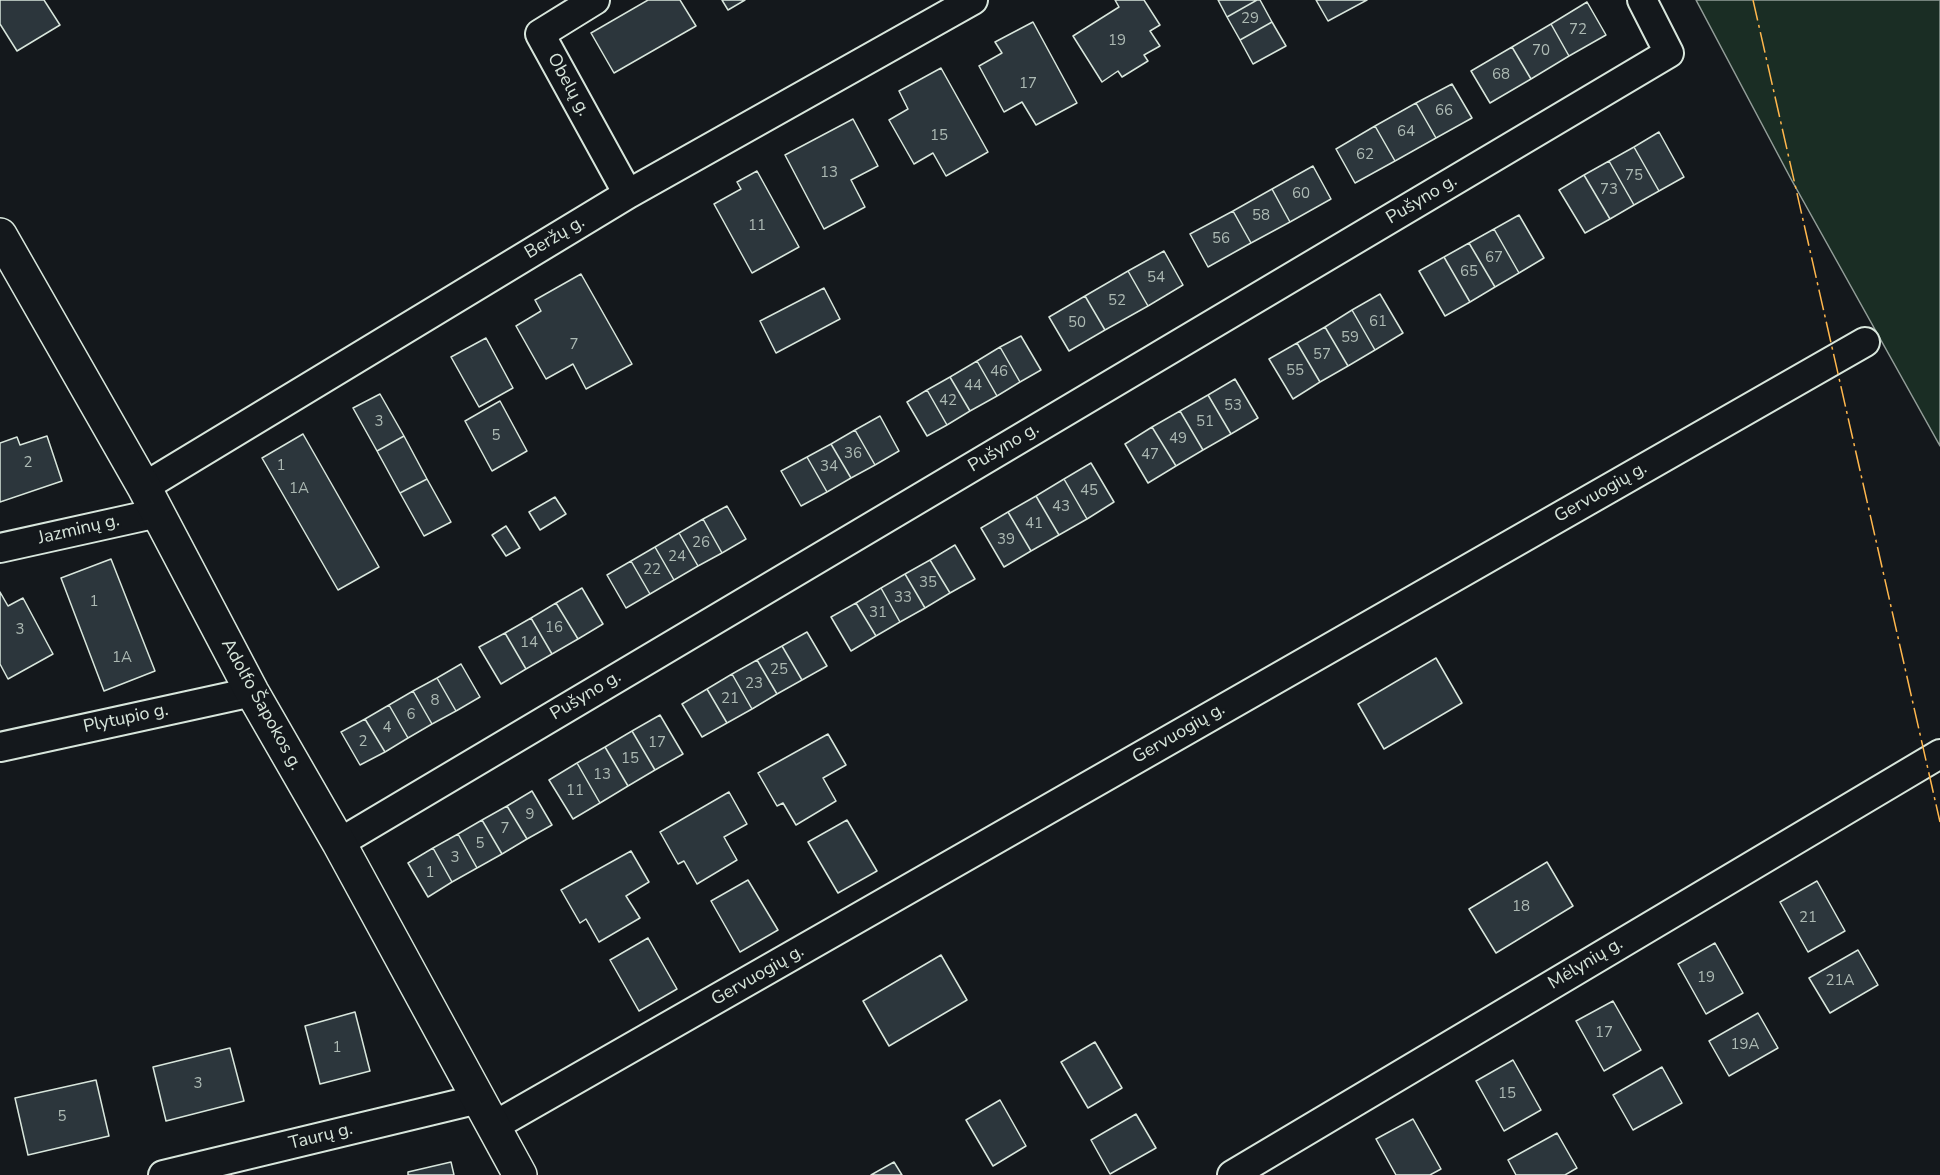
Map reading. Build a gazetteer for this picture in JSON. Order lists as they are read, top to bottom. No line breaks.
{"streets":{"street":["Obelų g.","Pušyno g.","Beržų g.","Gervuogių g.","Jazminų g.","Adolfo Šapokos g.","Plytupio g.","Mėlynių g.","Taurų g."]},"crossings":[["Obelų g.","Beržų g."],["Pušyno g.","Adolfo Šapokos g."],["Beržų g.","Jazminų g."],["Beržų g.","Adolfo Šapokos g."],["Gervuogių g.","Adolfo Šapokos g."],["Gervuogių g.","Taurų g."],["Jazminų g.","Adolfo Šapokos g."],["Adolfo Šapokos g.","Plytupio g."],["Adolfo Šapokos g.","Taurų g."]],"house_numbers":["29","72","19","70","68","17","66","64","15","62","13","75","73","60","58","11","56","67","65","54","52","61","50","59","7","57","55","46","44","42","53","3","51","5","49","36","47","2","1","34","1A","45","43","41","39","26","24","22","35","33","1","31","16","3","14","1A","25","23","21","8","6","4","2","17","15","13","11","9","7","5","3","1","18","21","19","21A","17","19A","1","3","15","5"]}
